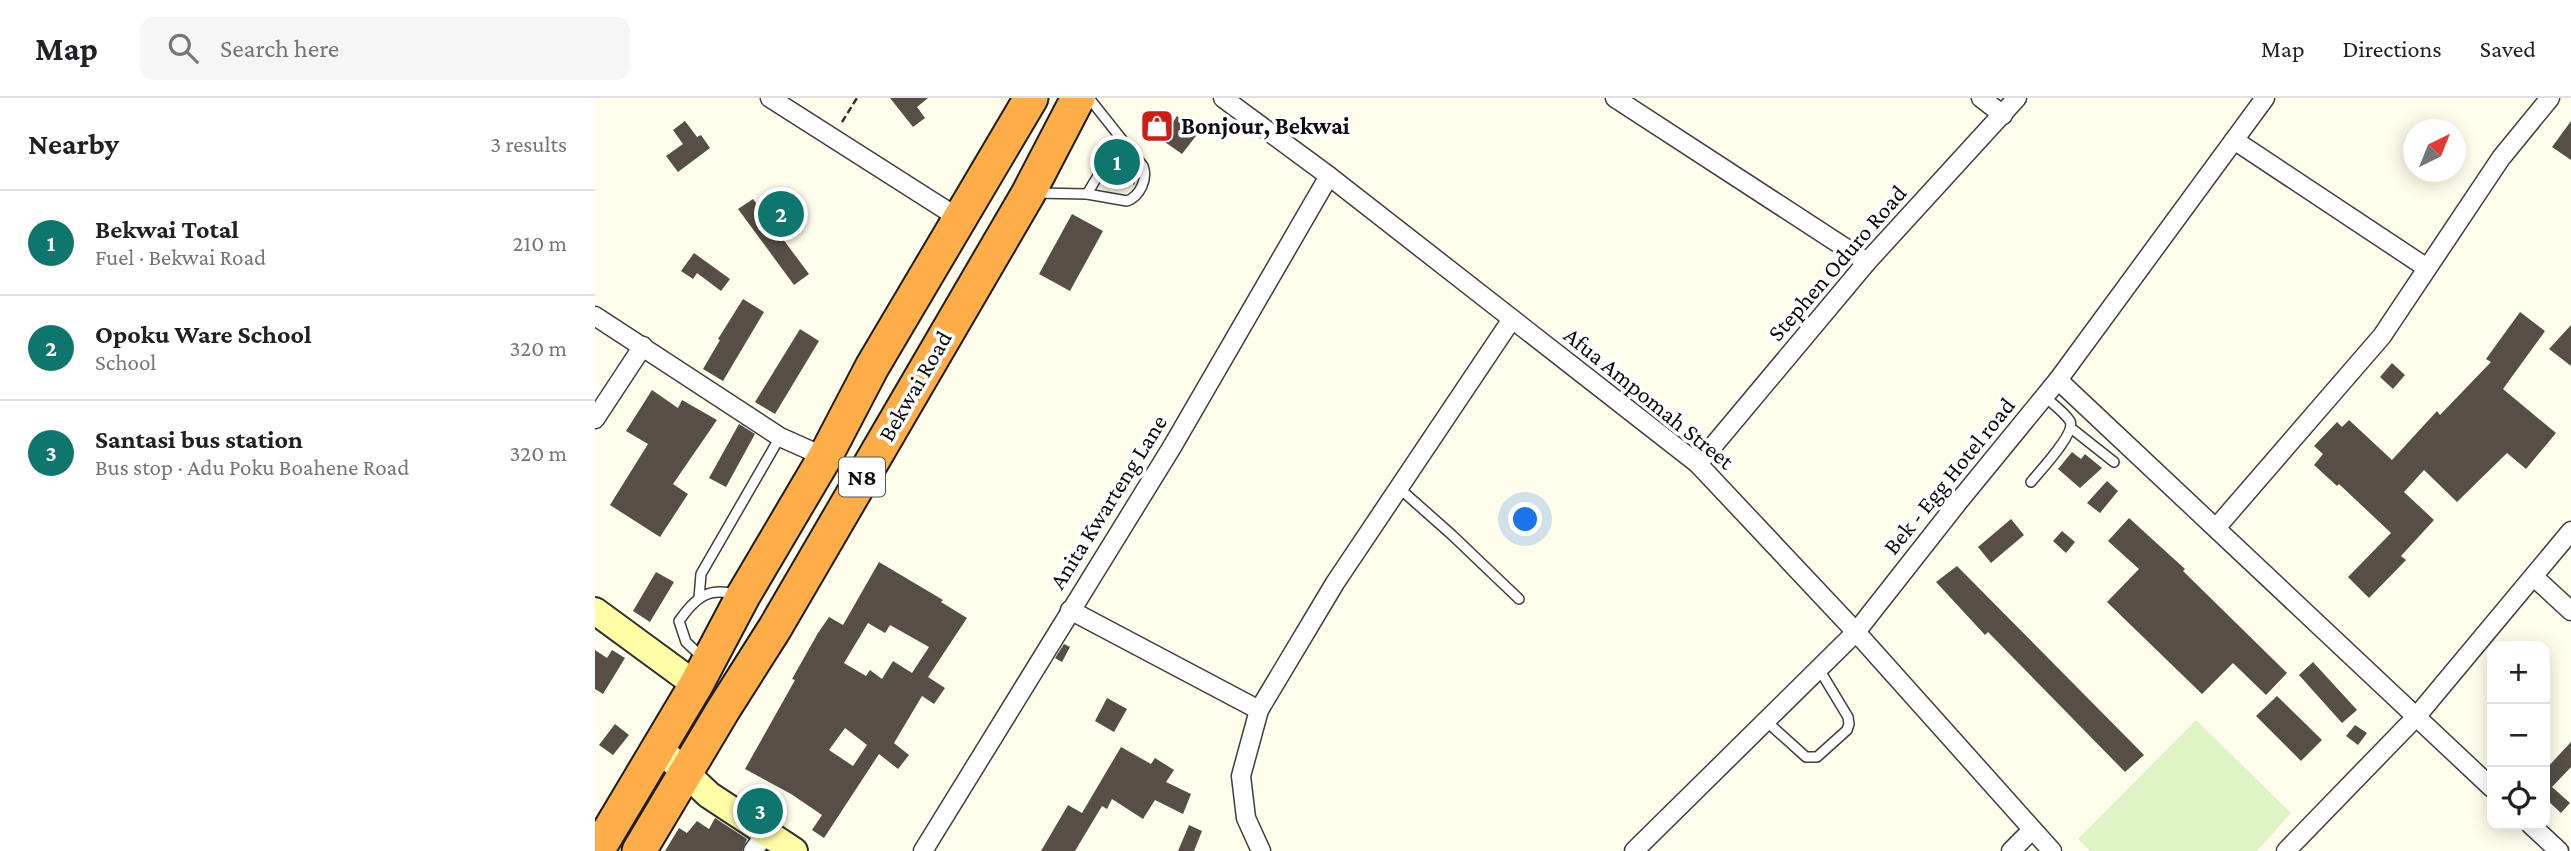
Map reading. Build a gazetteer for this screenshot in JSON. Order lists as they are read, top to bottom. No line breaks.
{"streets":{"highway":["Bekwai Road","N8"],"street":["Stephen Oduro Road","Afua Ampomah Street","Bek - Egg Hotel road","Anita Kwarteng Lane"]},"crossings":[["Stephen Oduro Road","Afua Ampomah Street"],["Afua Ampomah Street","Bek - Egg Hotel road"],["Afua Ampomah Street","Anita Kwarteng Lane"]],"places":{"shop":["Bonjour, Bekwai"]},"north":"top right","page":{"header":"Map","search":"Search here","nav":["Map","Directions","Saved"],"heading":["Nearby","3 results"],"pins":["1","2","3"],"list":[{"mark":"1","name":"Bekwai Total","note":"Fuel · Bekwai Road","value":"210 m"},{"mark":"2","name":"Opoku Ware School","note":"School","value":"320 m"},{"mark":"3","name":"Santasi bus station","note":"Bus stop · Adu Poku Boahene Road","value":"320 m"}],"map_buttons":["+","−"]}}
